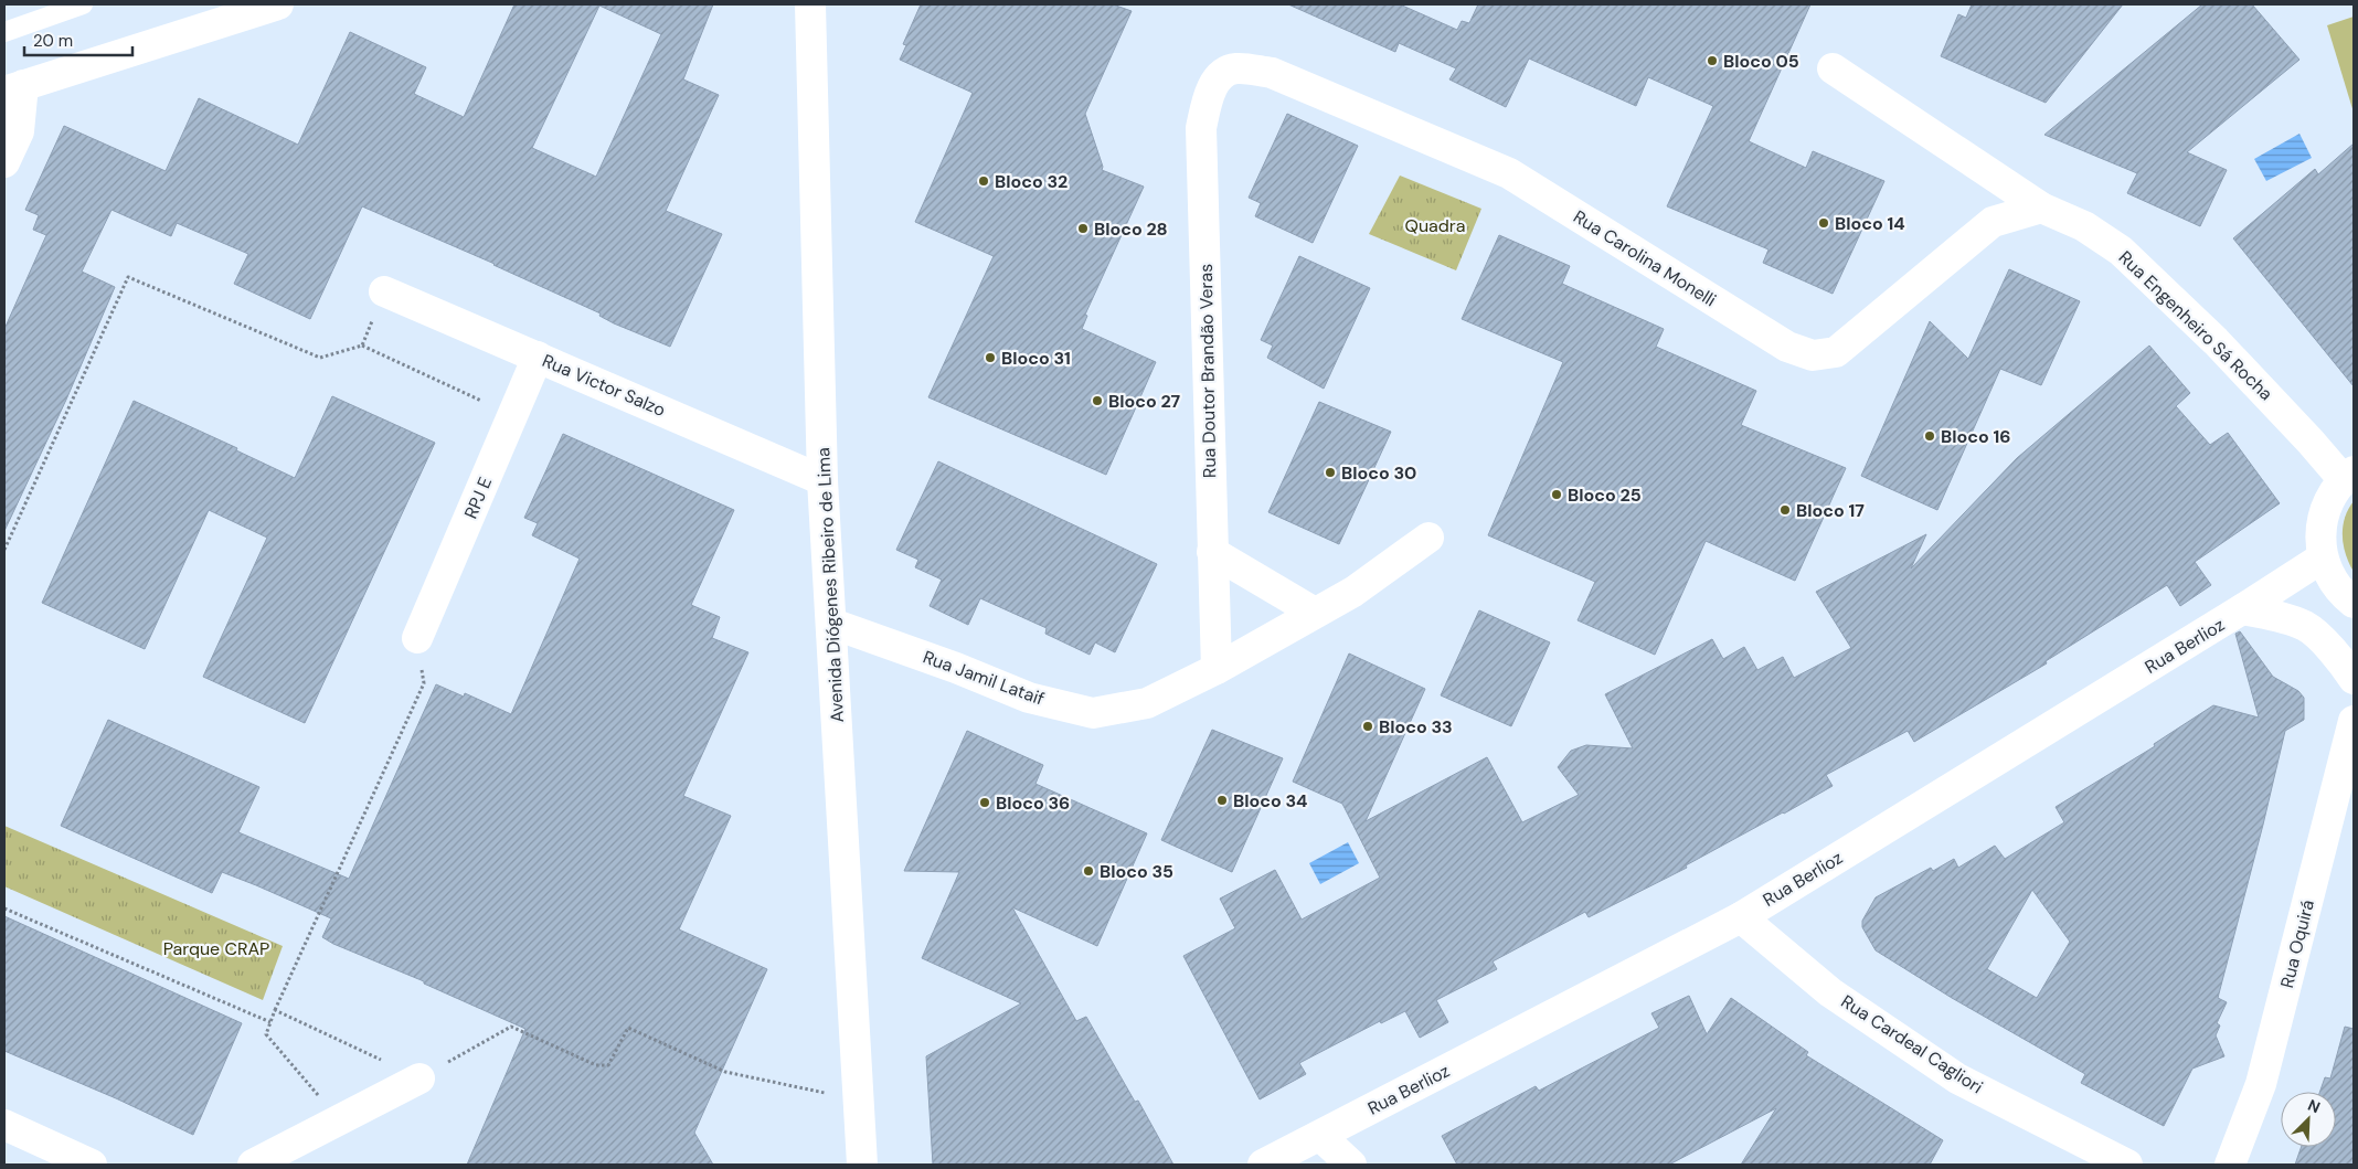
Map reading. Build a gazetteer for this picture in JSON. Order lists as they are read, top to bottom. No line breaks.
{"streets":{"street":["Rua Carolina Monelli","Rua Engenheiro Sá Rocha","Rua Doutor Brandão Veras","Rua Victor Salzo","RPJ E","Avenida Diógenes Ribeiro de Lima","Rua Berlioz","Rua Jamil Lataif","Rua Oquirá","Rua Cardeal Cagliori"]},"crossings":[["Rua Carolina Monelli","Rua Engenheiro Sá Rocha"],["Rua Carolina Monelli","Rua Doutor Brandão Veras"],["Rua Doutor Brandão Veras","Rua Jamil Lataif"],["Rua Victor Salzo","RPJ E"],["Rua Victor Salzo","Avenida Diógenes Ribeiro de Lima"],["Avenida Diógenes Ribeiro de Lima","Rua Jamil Lataif"],["Rua Berlioz","Rua Cardeal Cagliori"]],"parks":["Quadra","Parque CRAP"],"places":["Bloco 05","Bloco 32","Bloco 14","Bloco 28","Bloco 31","Bloco 27","Bloco 16","Bloco 30","Bloco 25","Bloco 17","Bloco 33","Bloco 34","Bloco 36","Bloco 35"],"scale_bar":"20 m","north":"top right"}
